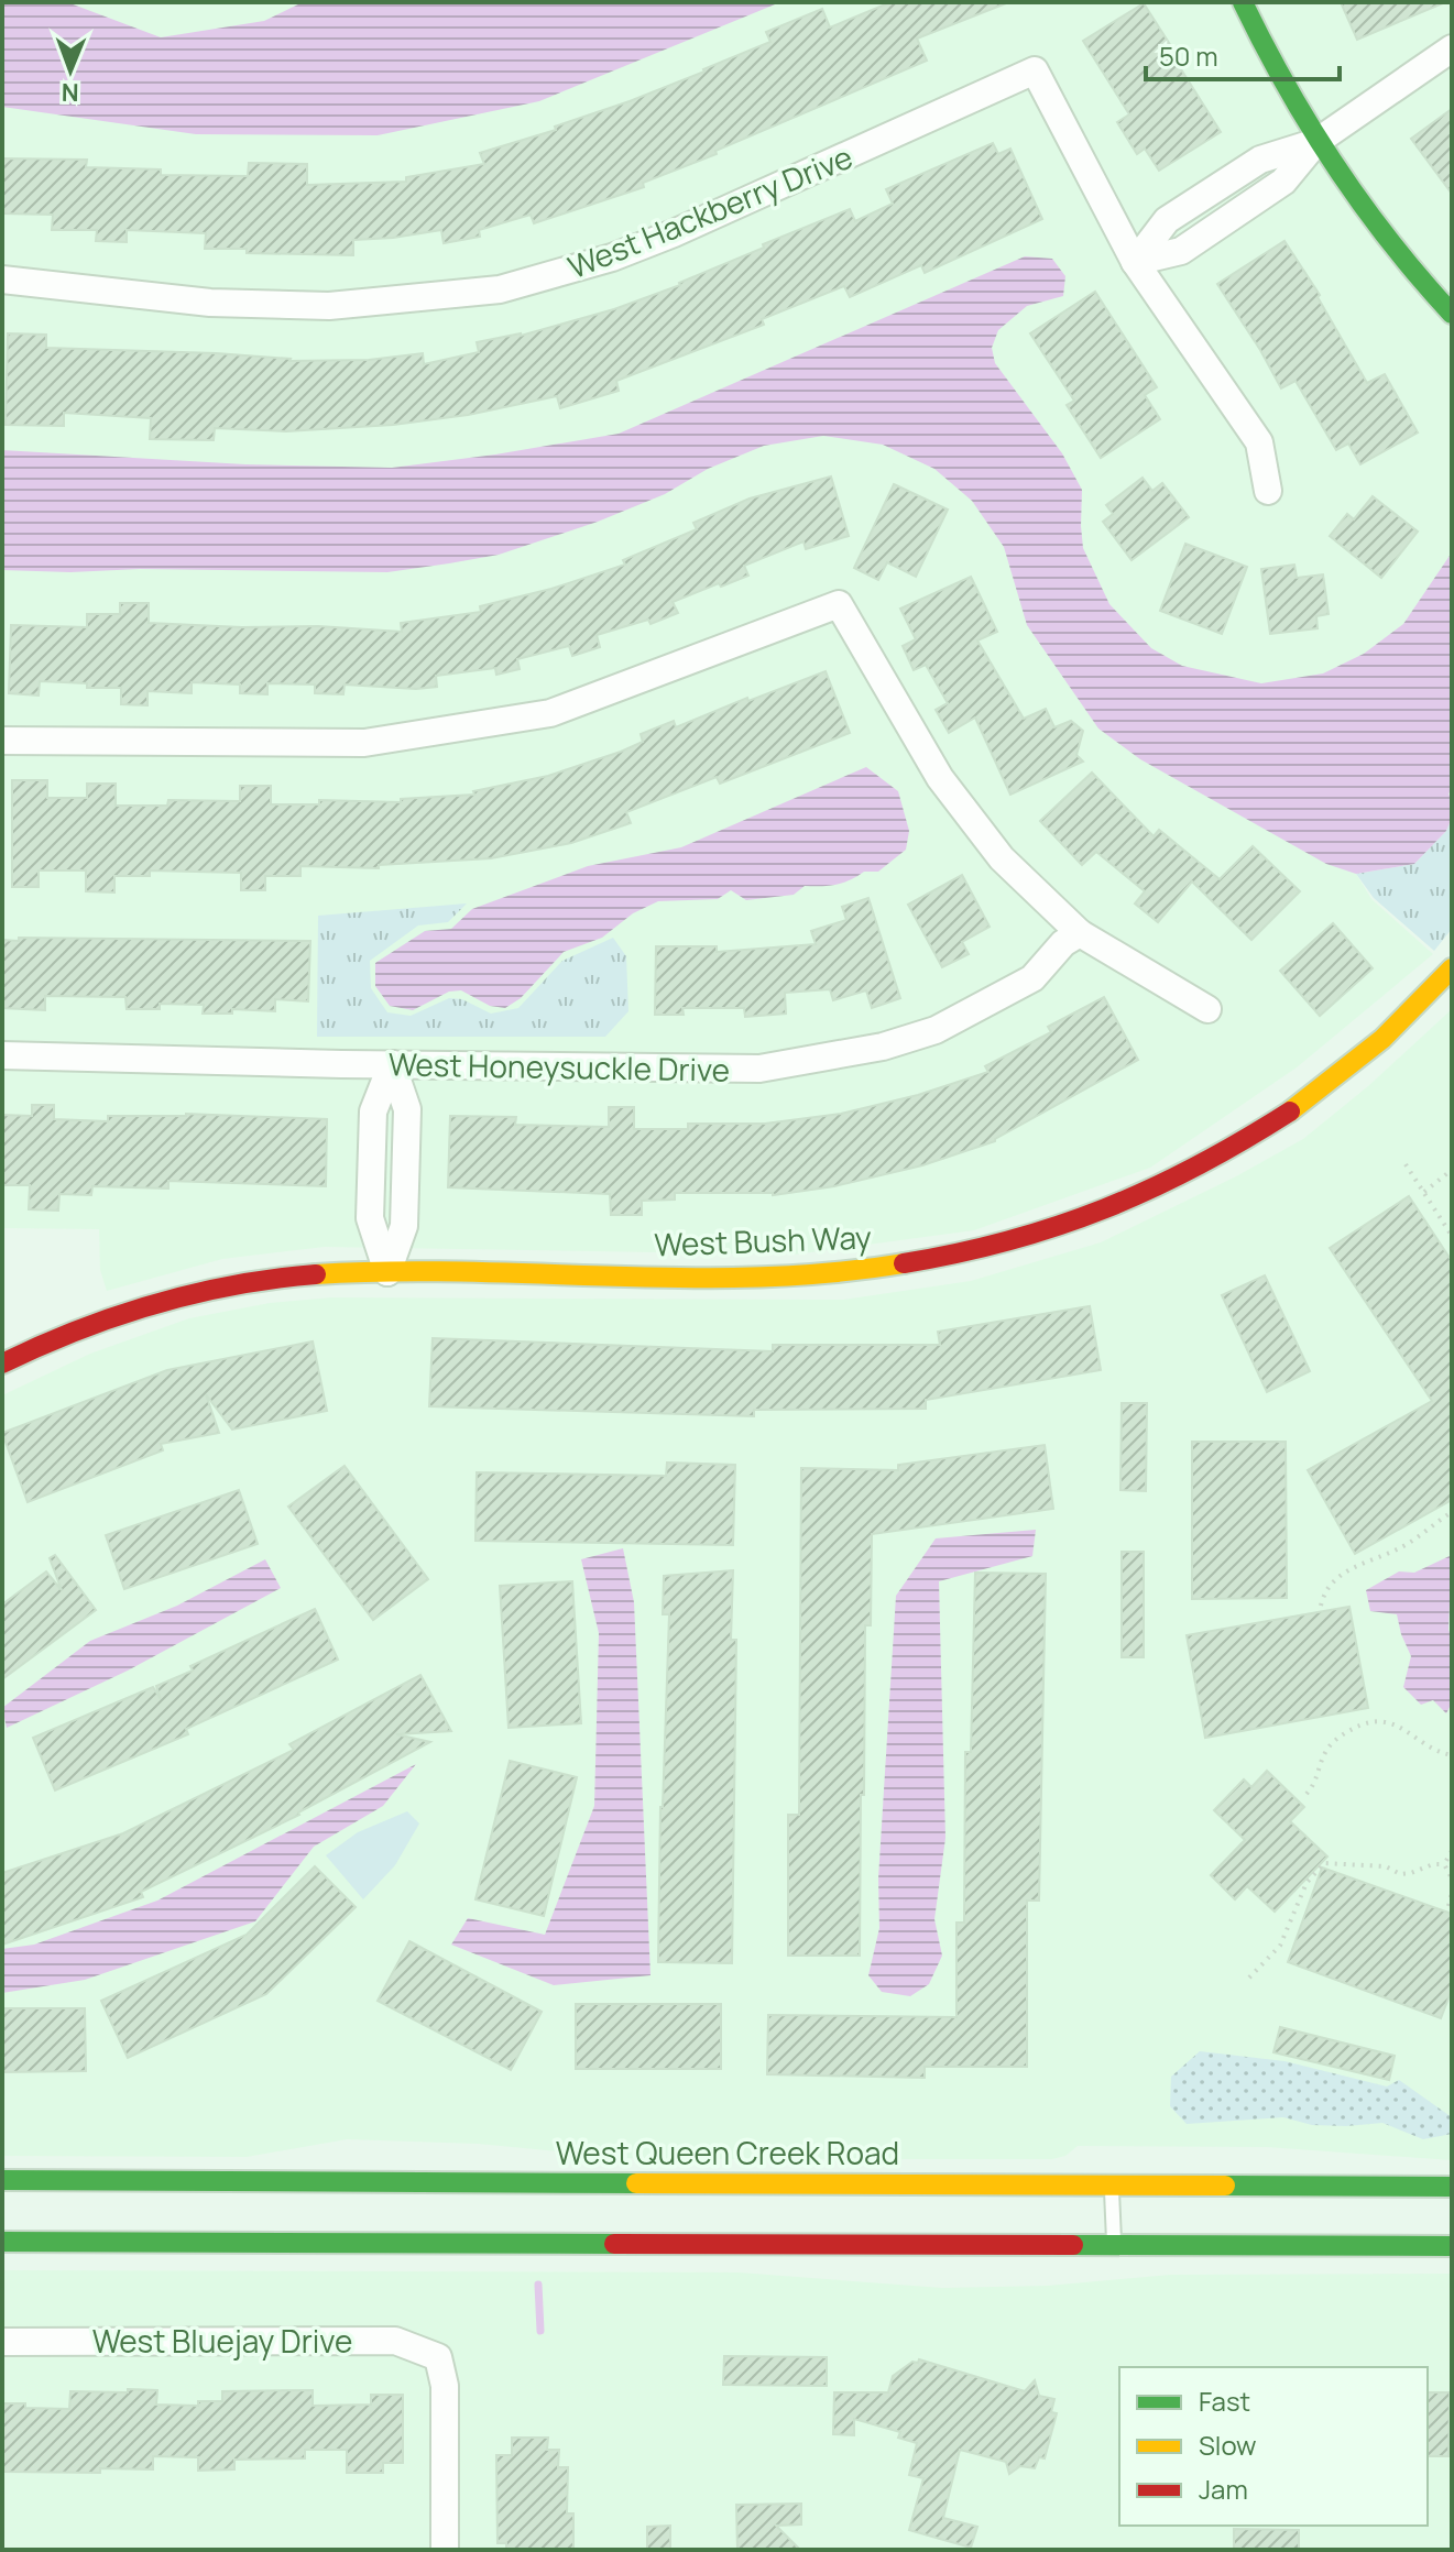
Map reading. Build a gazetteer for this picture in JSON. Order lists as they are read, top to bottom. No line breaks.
{"streets":{"main road":["West Bush Way","West Queen Creek Road"],"street":["West Hackberry Drive","West Honeysuckle Drive","West Bluejay Drive"]},"legend":["Fast","Slow","Jam"],"scale_bar":"50 m","north":"bottom"}
